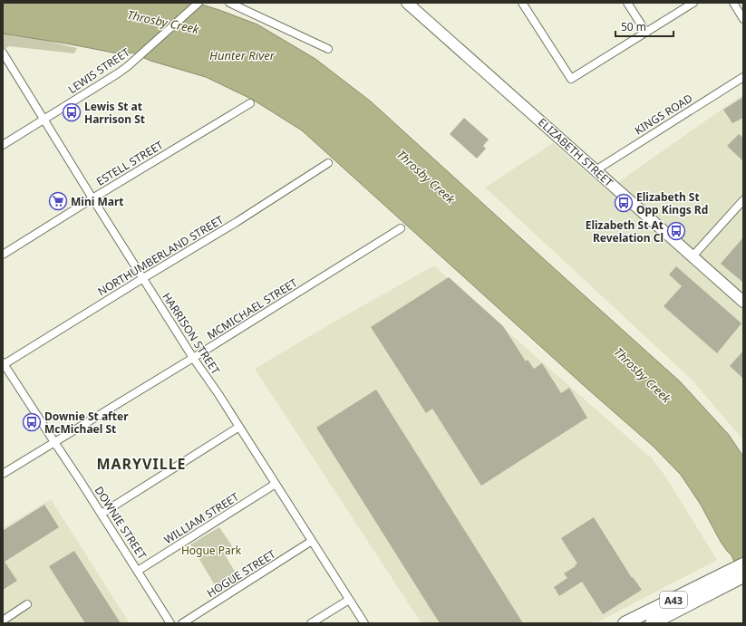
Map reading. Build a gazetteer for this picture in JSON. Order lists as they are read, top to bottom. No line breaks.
{"streets":{"highway":["A43"],"main road":["ELIZABETH STREET"],"street":["LEWIS STREET","KINGS ROAD","ESTELL STREET","NORTHUMBERLAND STREET","MCMICHAEL STREET","HARRISON STREET","WILLIAM STREET","DOWNIE STREET","HOGUE STREET"]},"crossings":[["LEWIS STREET","HARRISON STREET"],["KINGS ROAD","ELIZABETH STREET"],["ESTELL STREET","HARRISON STREET"],["NORTHUMBERLAND STREET","HARRISON STREET"],["NORTHUMBERLAND STREET","DOWNIE STREET"],["MCMICHAEL STREET","HARRISON STREET"],["MCMICHAEL STREET","DOWNIE STREET"],["HARRISON STREET","WILLIAM STREET"],["HARRISON STREET","HOGUE STREET"],["WILLIAM STREET","DOWNIE STREET"]],"districts":["MARYVILLE"],"water":["Throsby Creek","Hunter River"],"parks":["Hogue Park"],"places":{"bus stop":["Lewis St at Harrison St","Elizabeth St Opp Kings Rd","Elizabeth St At Revelation Cl","Downie St after McMichael St"],"supermarket":["Mini Mart"]},"scale_bar":"50 m"}
